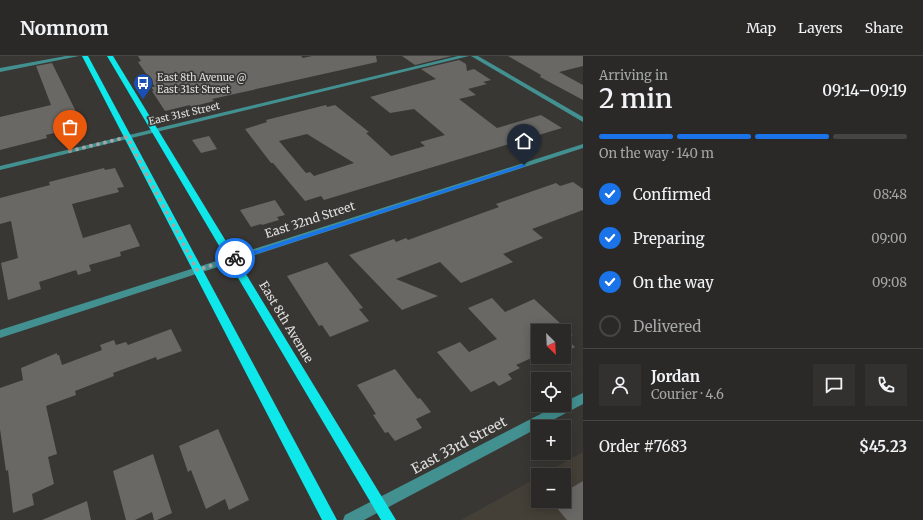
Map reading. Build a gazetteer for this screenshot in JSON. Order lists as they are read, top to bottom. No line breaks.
{"streets":{"main road":["East 8th Avenue"],"street":["East 31st Street","East 32nd Street","East 33rd Street"]},"crossings":[["East 31st Street","East 8th Avenue"],["East 32nd Street","East 8th Avenue"],["East 8th Avenue","East 33rd Street"]],"places":{"bus stop":["East 8th Avenue @ East 31st Street"]},"north":"bottom right","page":{"header":"Nomnom","nav":["Map","Layers","Share"],"heading":["2 min","Arriving in","09:14–09:19"],"panel":["Jordan","Courier · 4.6","Order #7683","$45.23"],"bar":"On the way · 140 m","list":[["Confirmed","08:48"],["Preparing","09:00"],["On the way","09:08"],"Delivered"],"map_buttons":["+","−"]}}
